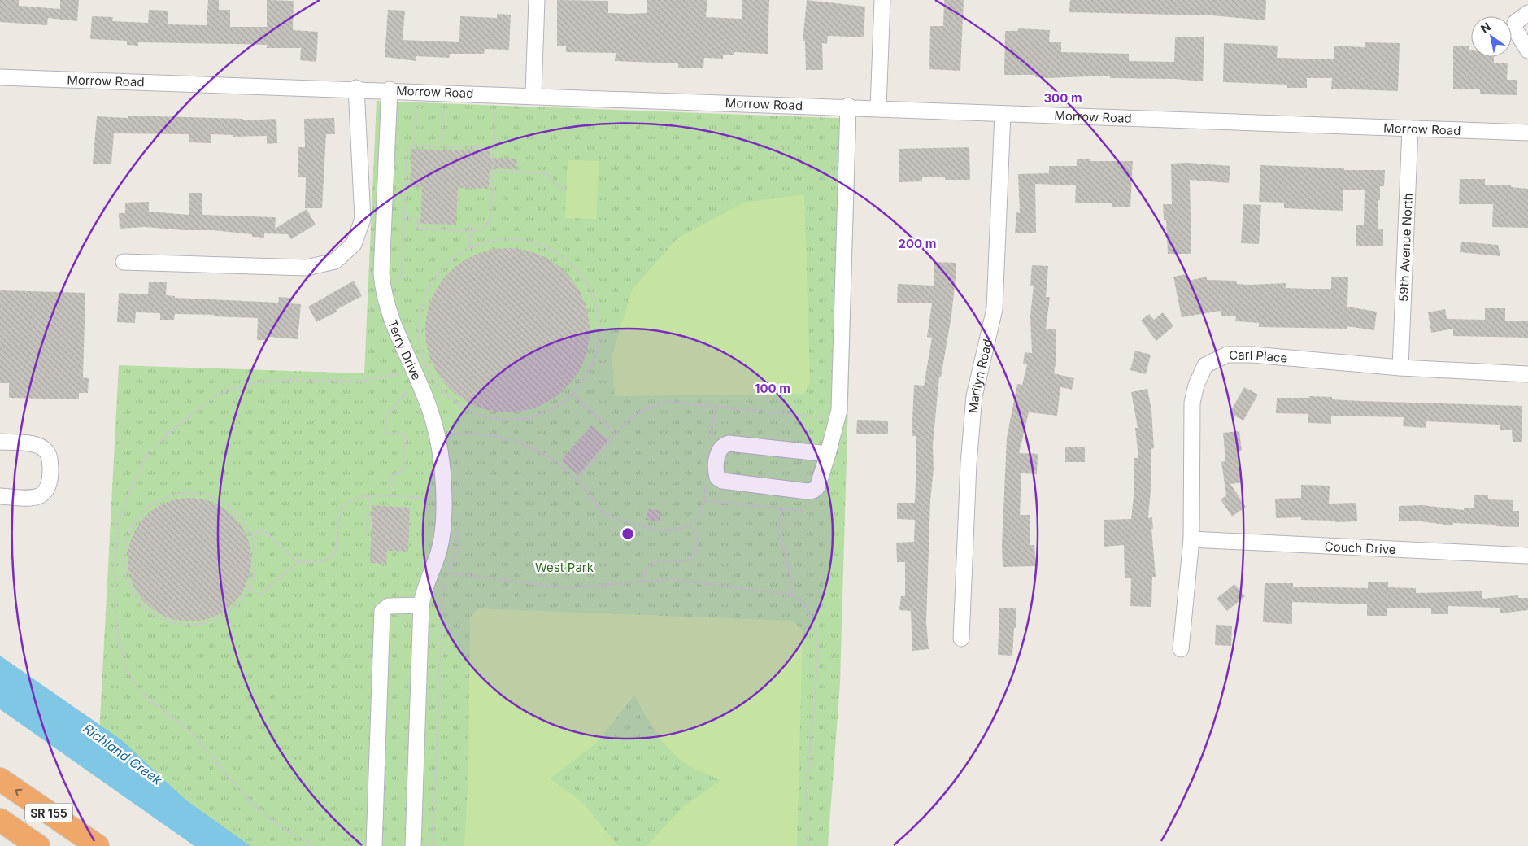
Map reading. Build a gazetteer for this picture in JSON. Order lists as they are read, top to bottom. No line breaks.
{"streets":{"highway":["SR 155"],"street":["Morrow Road","59th Avenue North","Terry Drive","Carl Place","Marilyn Road","Couch Drive"]},"crossings":[["Morrow Road","59th Avenue North"],["Morrow Road","Terry Drive"],["Morrow Road","Marilyn Road"],["59th Avenue North","Carl Place"],["Carl Place","Couch Drive"]],"water":["Richland Creek"],"parks":["West Park"],"north":"top left","rings":["300 m","200 m","100 m"]}
